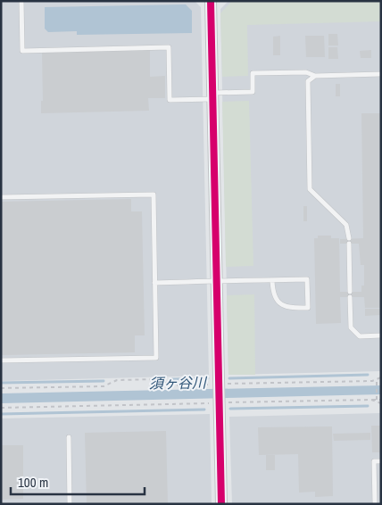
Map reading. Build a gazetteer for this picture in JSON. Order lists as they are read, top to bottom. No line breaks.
{"water":["須ヶ谷川"],"scale_bar":"100 m"}
